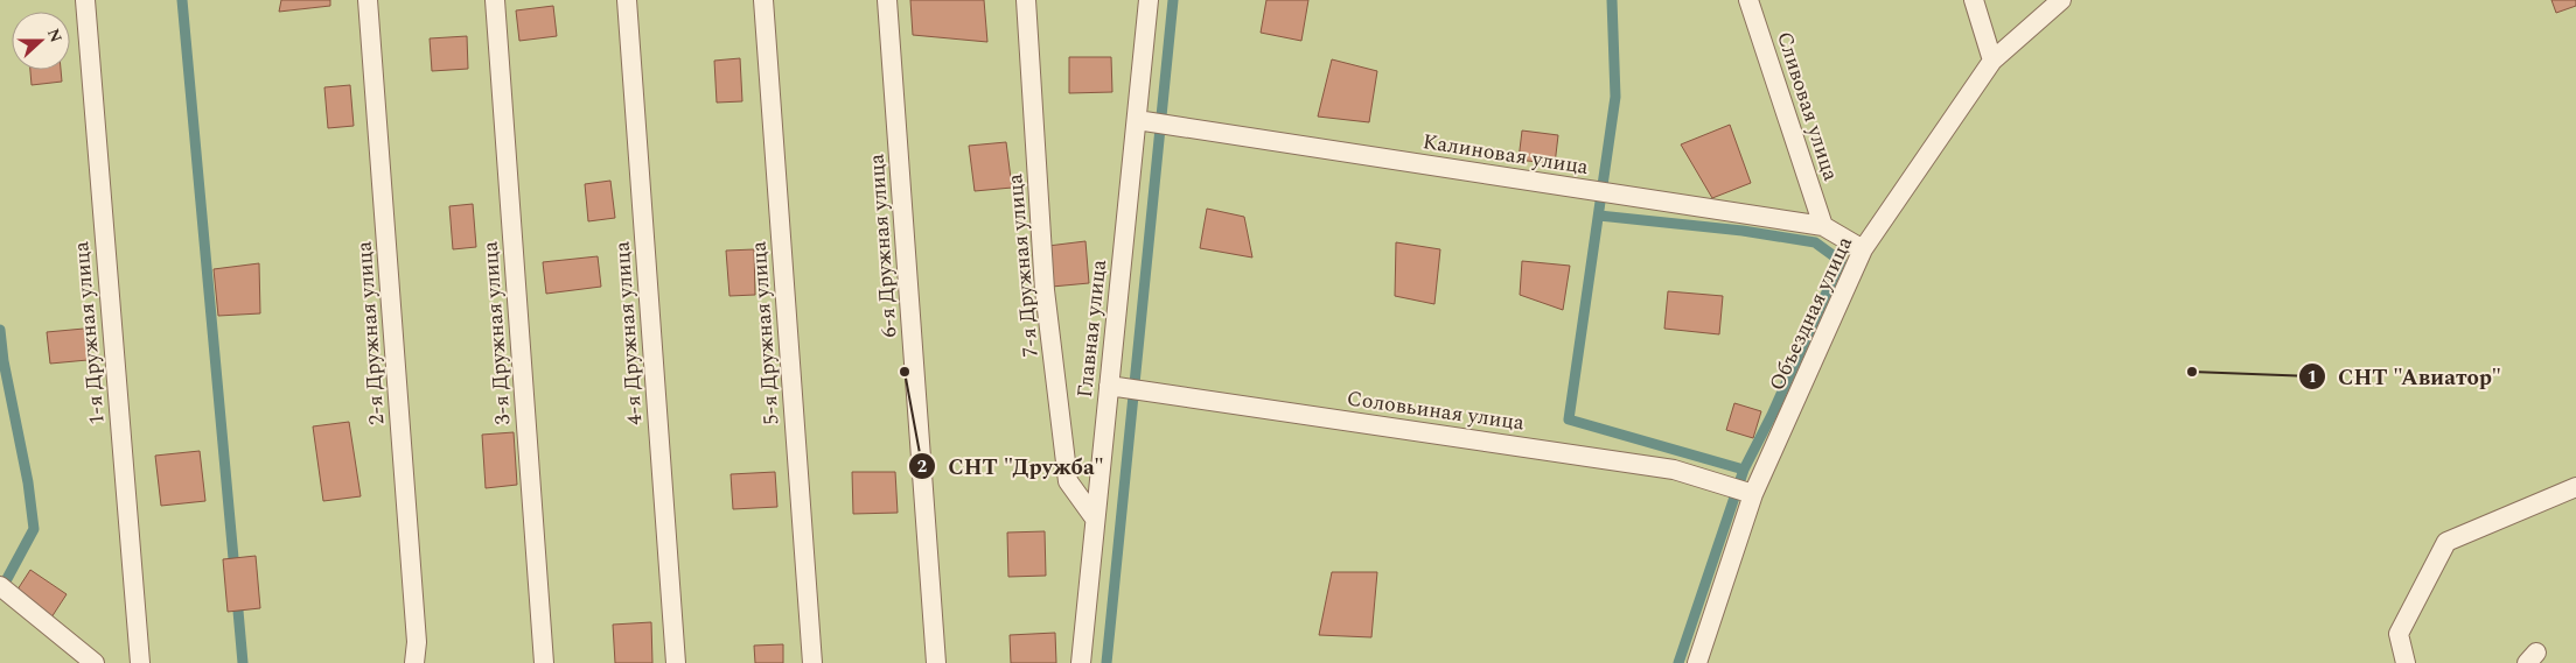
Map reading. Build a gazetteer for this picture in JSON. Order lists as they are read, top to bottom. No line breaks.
{"streets":{"lane":["Сливовая улица","Калиновая улица","6-я Дружная улица","7-я Дружная улица","Объездная улица","Главная улица","1-я Дружная улица","2-я Дружная улица","3-я Дружная улица","4-я Дружная улица","5-я Дружная улица","Соловьиная улица"]},"crossings":[["Сливовая улица","Калиновая улица"],["Калиновая улица","Объездная улица"],["Калиновая улица","Главная улица"],["7-я Дружная улица","Главная улица"],["Объездная улица","Соловьиная улица"],["Главная улица","Соловьиная улица"]],"places":["СНТ \"Дружба\"","СНТ \"Авиатор\""],"north":"right"}
